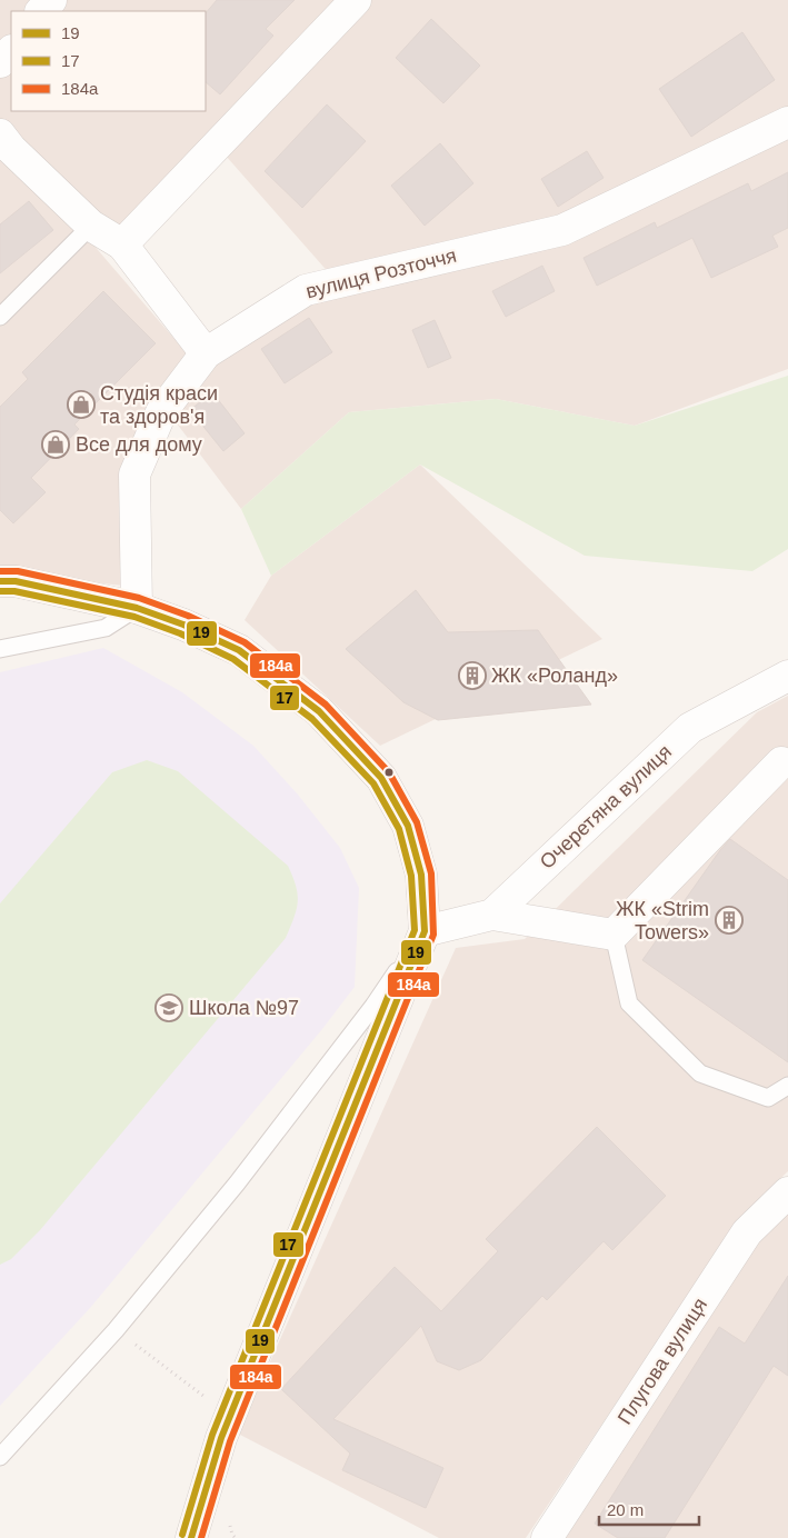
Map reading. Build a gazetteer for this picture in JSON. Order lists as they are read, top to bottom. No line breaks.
{"streets":{"street":["вулиця Розточчя","Очеретяна вулиця","Плугова вулиця"]},"places":{"shop":["Студія краси та здоров'я","Все для дому"],"building":["ЖК «Роланд»","ЖК «Strim Towers»"],"school or university":["Школа №97"]},"lines":["transit line 184а","transit line 19","transit line 17"],"legend":["19","17","184а"],"scale_bar":"20 m"}
